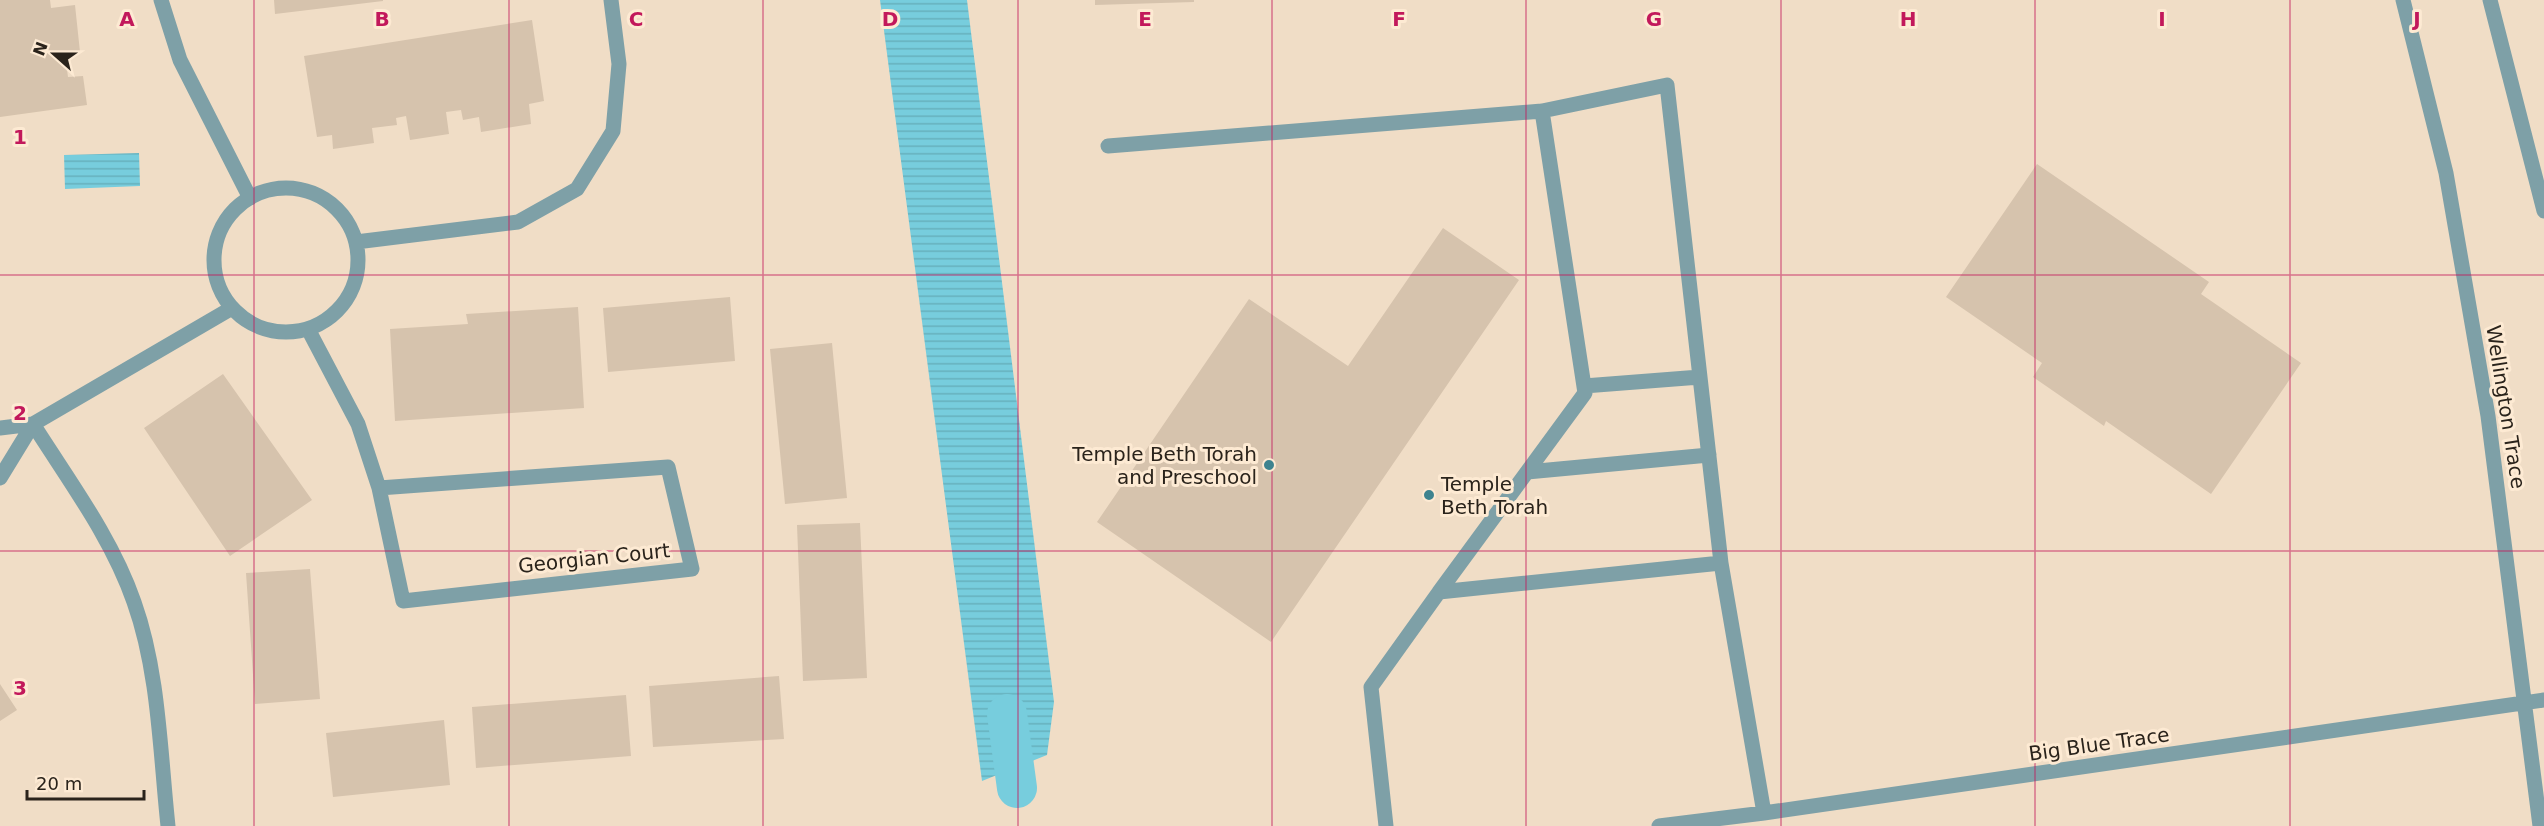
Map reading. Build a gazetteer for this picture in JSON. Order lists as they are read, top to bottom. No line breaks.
{"streets":{"street":["Wellington Trace","Georgian Court","Big Blue Trace"]},"crossings":[["Wellington Trace","Big Blue Trace"]],"places":["Temple Beth Torah and Preschool","Temple Beth Torah"],"scale_bar":"20 m","north":"left","grid":{"columns":["A","B","C","D","E","F","G","H","I","J"],"rows":["1","2","3"]}}
